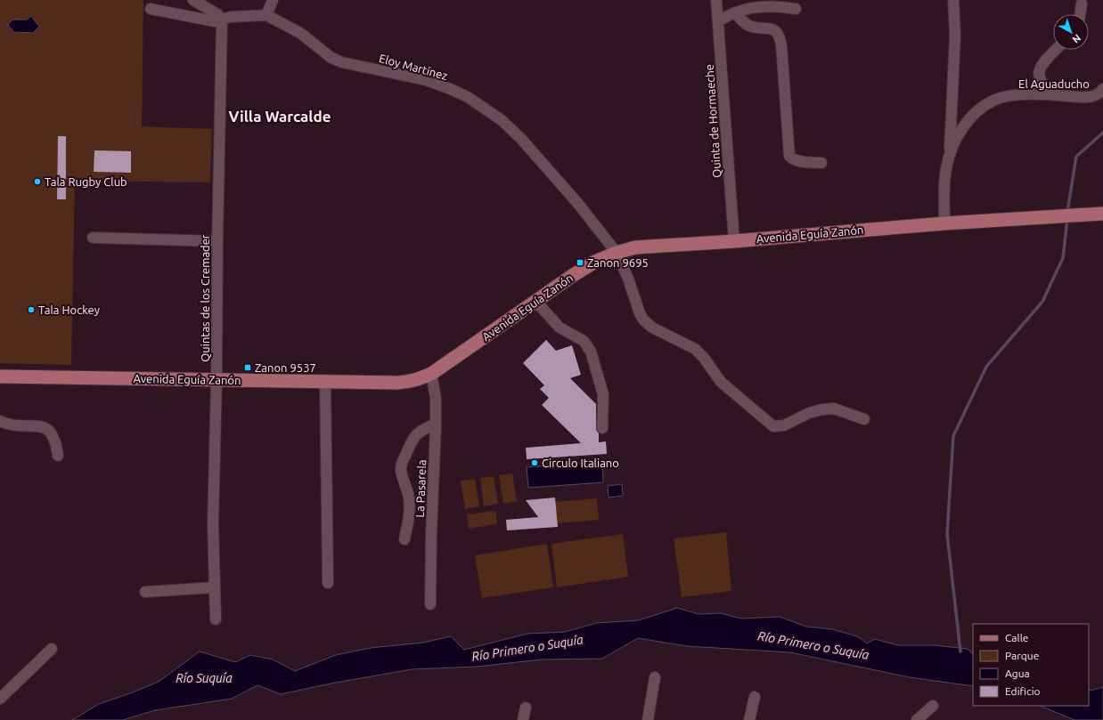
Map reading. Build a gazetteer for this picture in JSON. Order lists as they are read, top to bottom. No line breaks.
{"streets":{"main road":["Avenida Eguía Zanón"],"street":["Eloy Martínez","El Aguaducho","Quinta de Hormaeche","Quintas de los Cremader","La Pasarela"]},"crossings":[["Eloy Martínez","Avenida Eguía Zanón"],["El Aguaducho","Avenida Eguía Zanón"],["Quinta de Hormaeche","Avenida Eguía Zanón"],["Avenida Eguía Zanón","Quintas de los Cremader"],["Avenida Eguía Zanón","La Pasarela"]],"districts":["Villa Warcalde"],"water":["Río Primero o Suquía","Río Suquía"],"places":{"other":["Tala Rugby Club","Tala Hockey","Circulo Italiano"],"transit":["Zanon 9695","Zanon 9537"]},"legend":["Calle","Parque","Agua","Edificio"],"north":"bottom right"}
